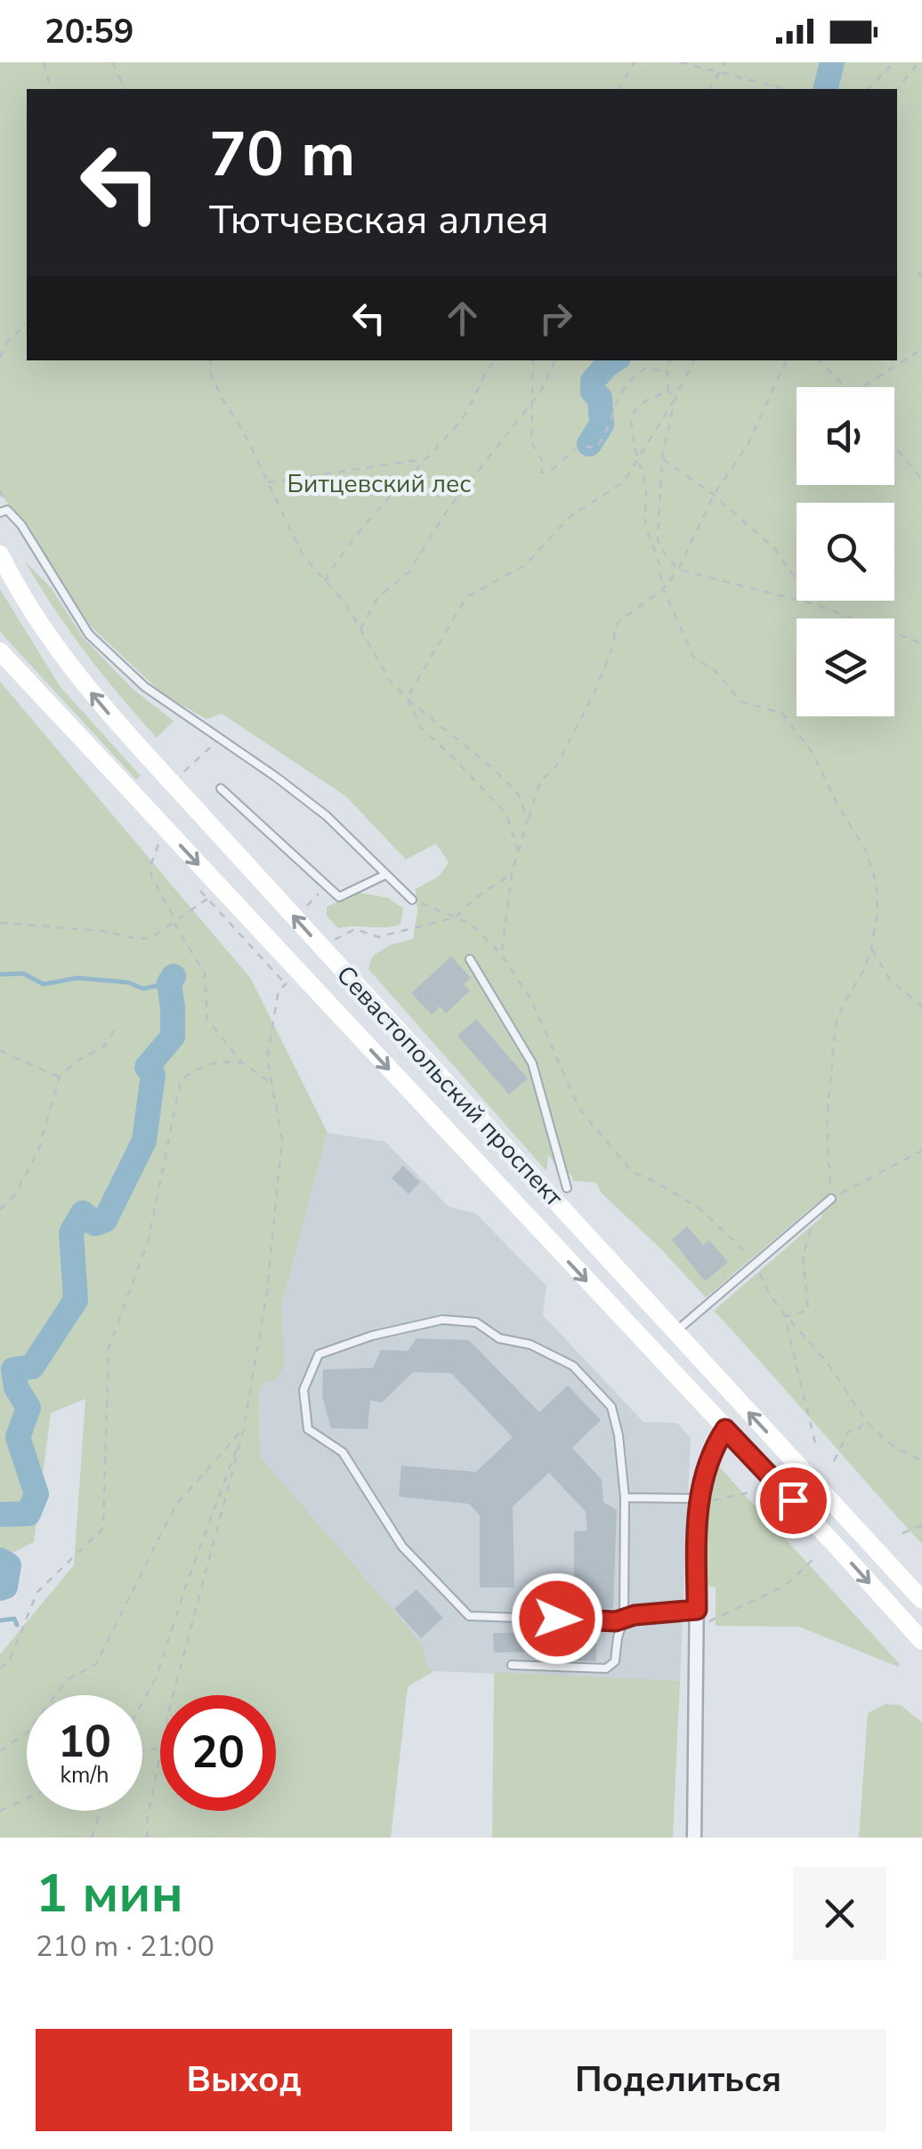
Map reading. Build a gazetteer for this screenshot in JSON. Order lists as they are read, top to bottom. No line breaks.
{"streets":{"main road":["Севастопольский проспект"]},"parks":["Битцевский лес"],"page":{"status":"20:59","turn":["70 m","Тютчевская аллея"],"speed":"10 km/h","limit":"20","heading":["1 мин","210 m · 21:00"],"buttons":["Выход","Поделиться"]}}
